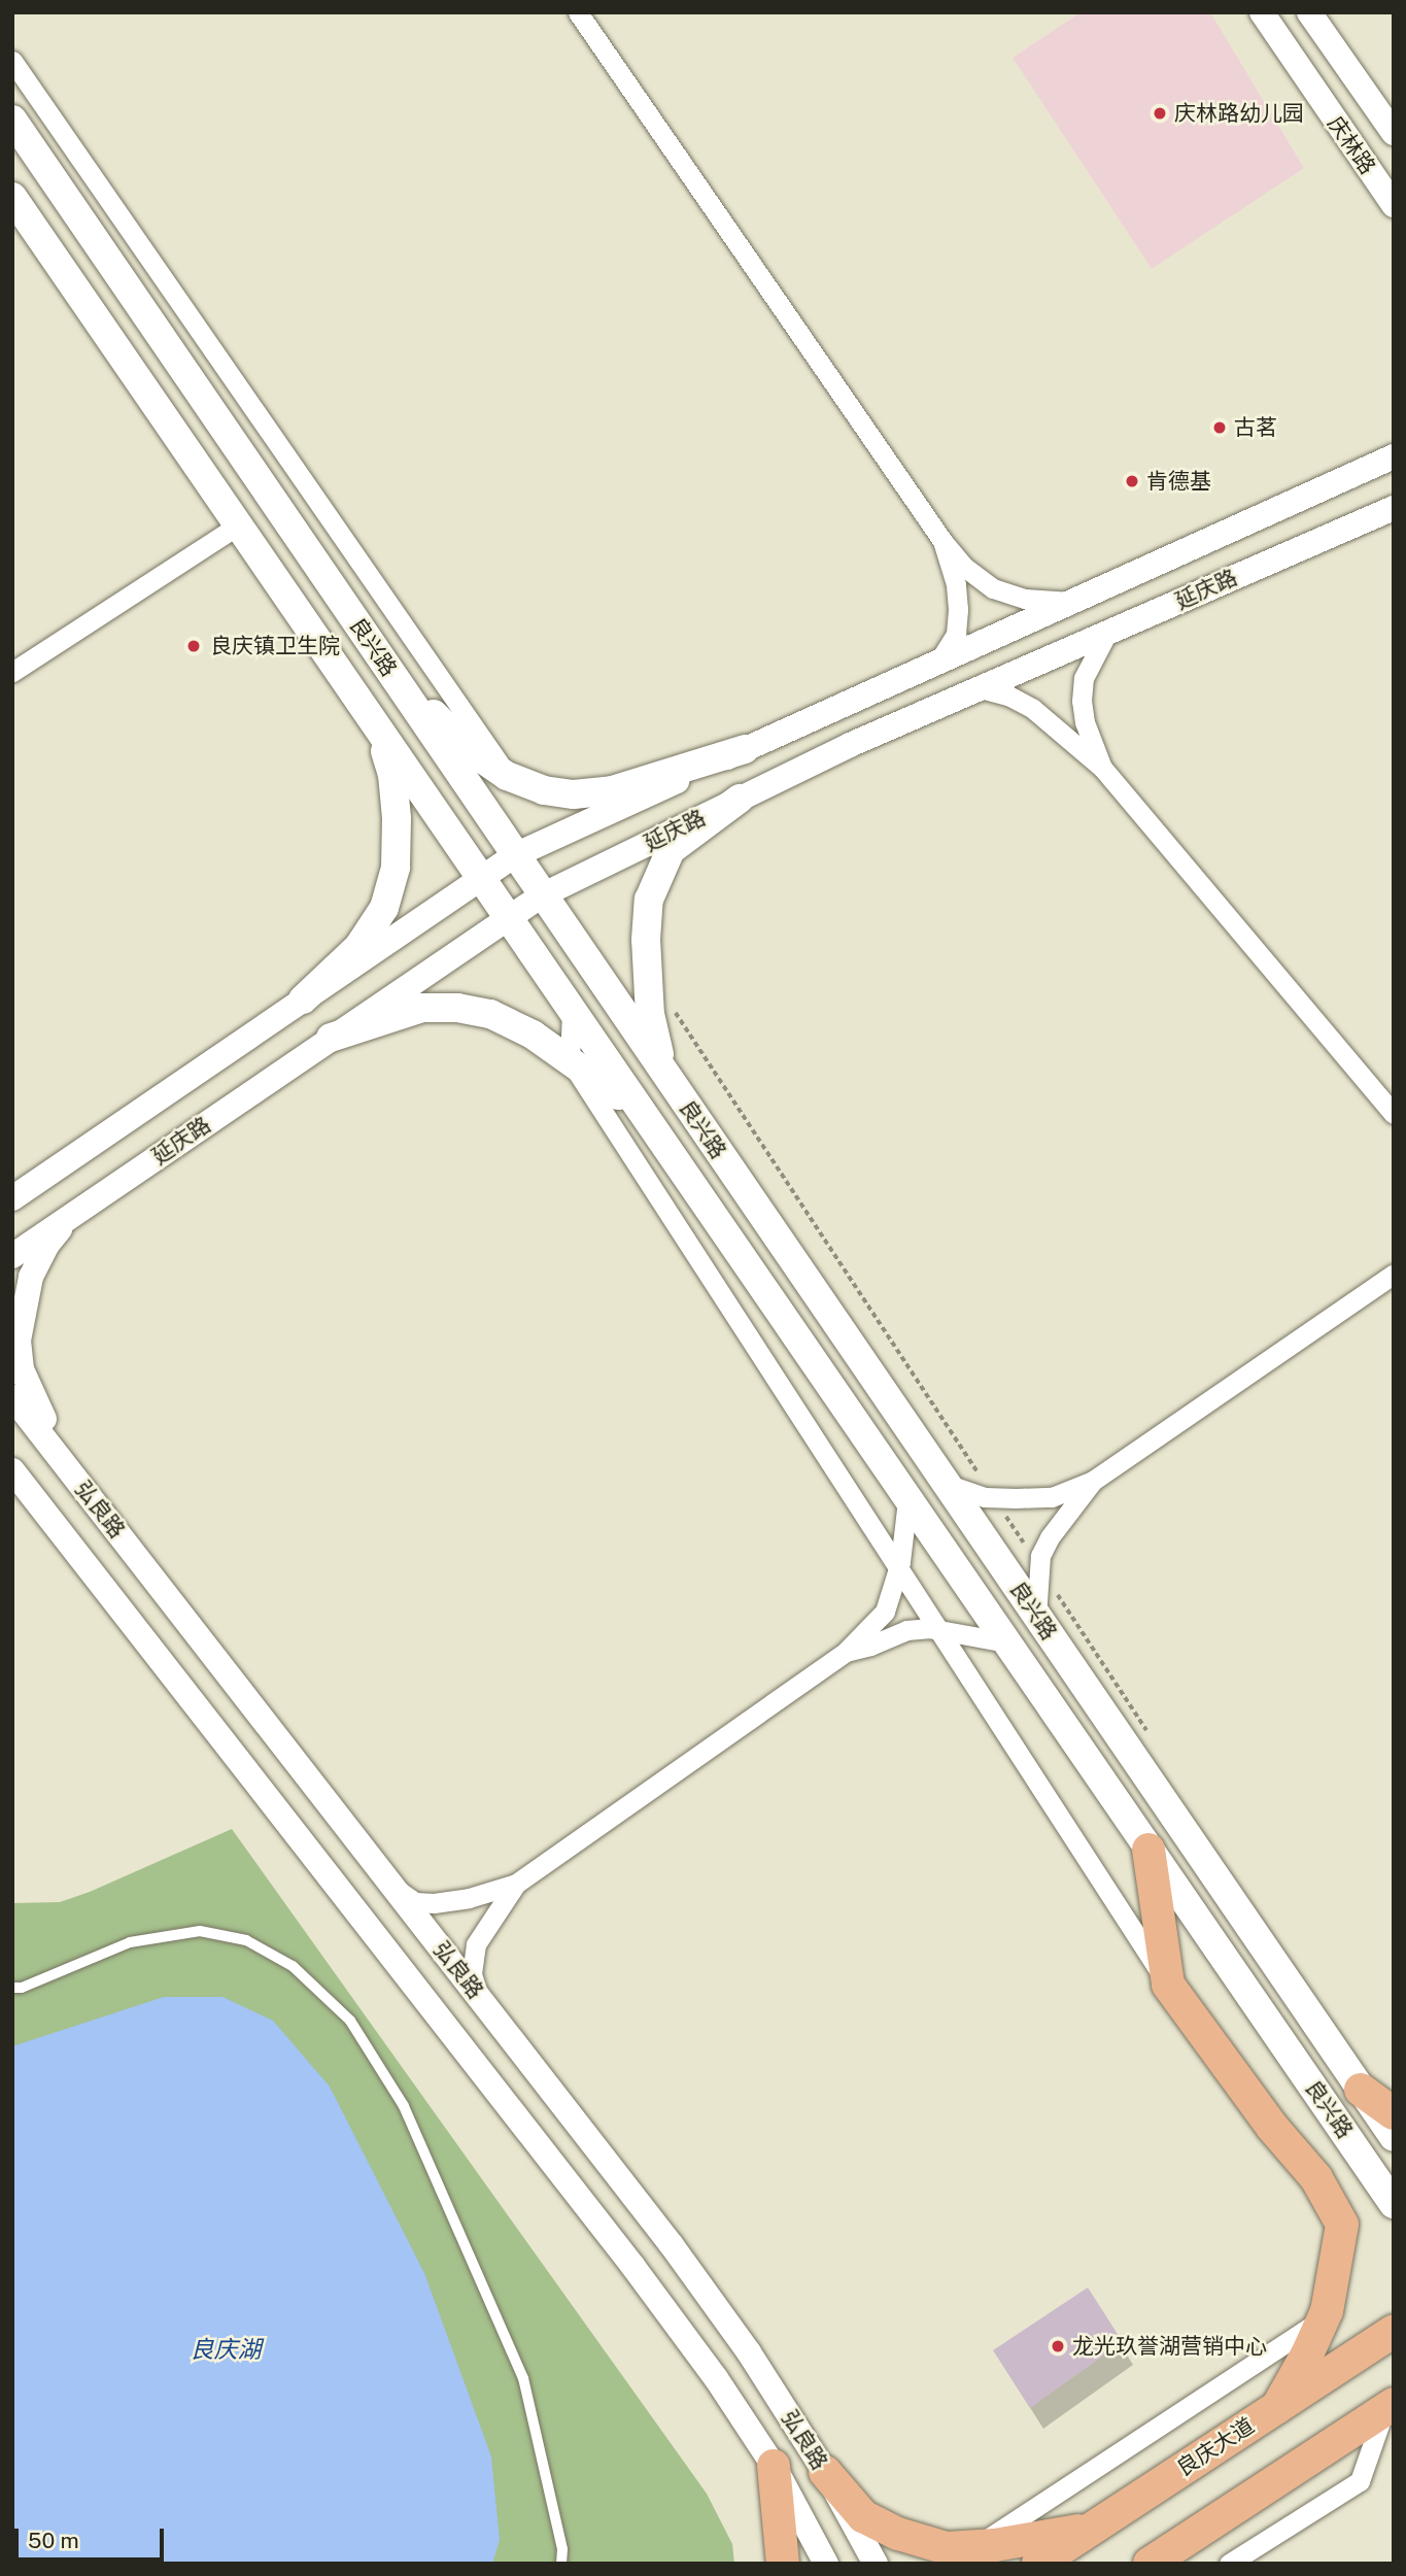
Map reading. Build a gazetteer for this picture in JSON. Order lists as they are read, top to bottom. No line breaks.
{"streets":{"main road":["良兴路","良庆大道"],"street":["庆林路","延庆路","弘良路"]},"crossings":[["延庆路","良兴路"]],"water":["良庆湖"],"places":["庆林路幼儿园","古茗","肯德基","良庆镇卫生院","龙光玖誉湖营销中心"],"scale_bar":"50 m"}
